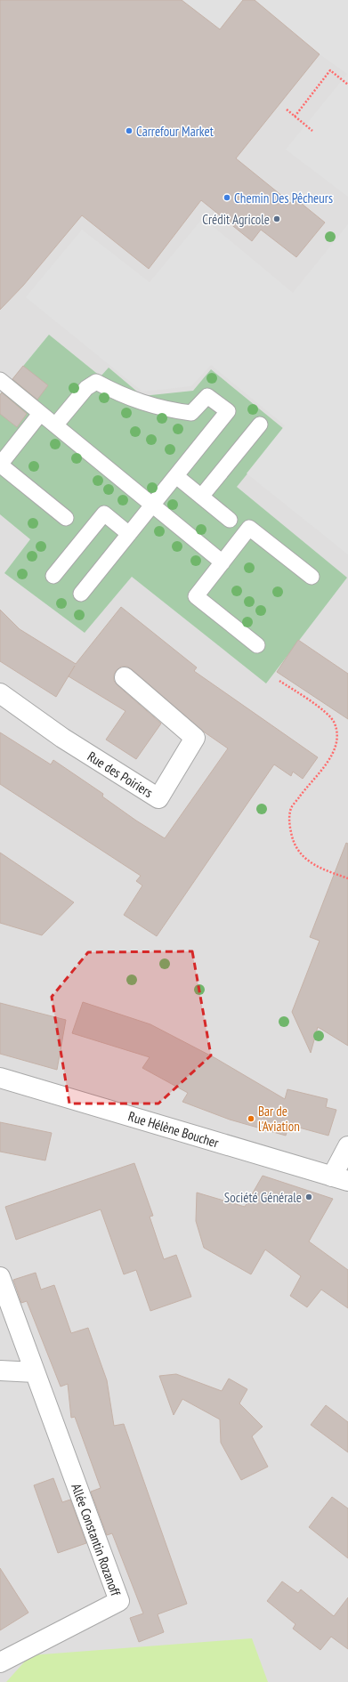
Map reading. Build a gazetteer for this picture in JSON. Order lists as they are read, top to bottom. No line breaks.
{"streets":{"street":["Rue des Poiriers","Rue Hélène Boucher","Allée Constantin Rozanoff"]},"places":["Carrefour Market","Chemin Des Pêcheurs","Crédit Agricole","Bar de l'Aviation","Société Générale"]}
